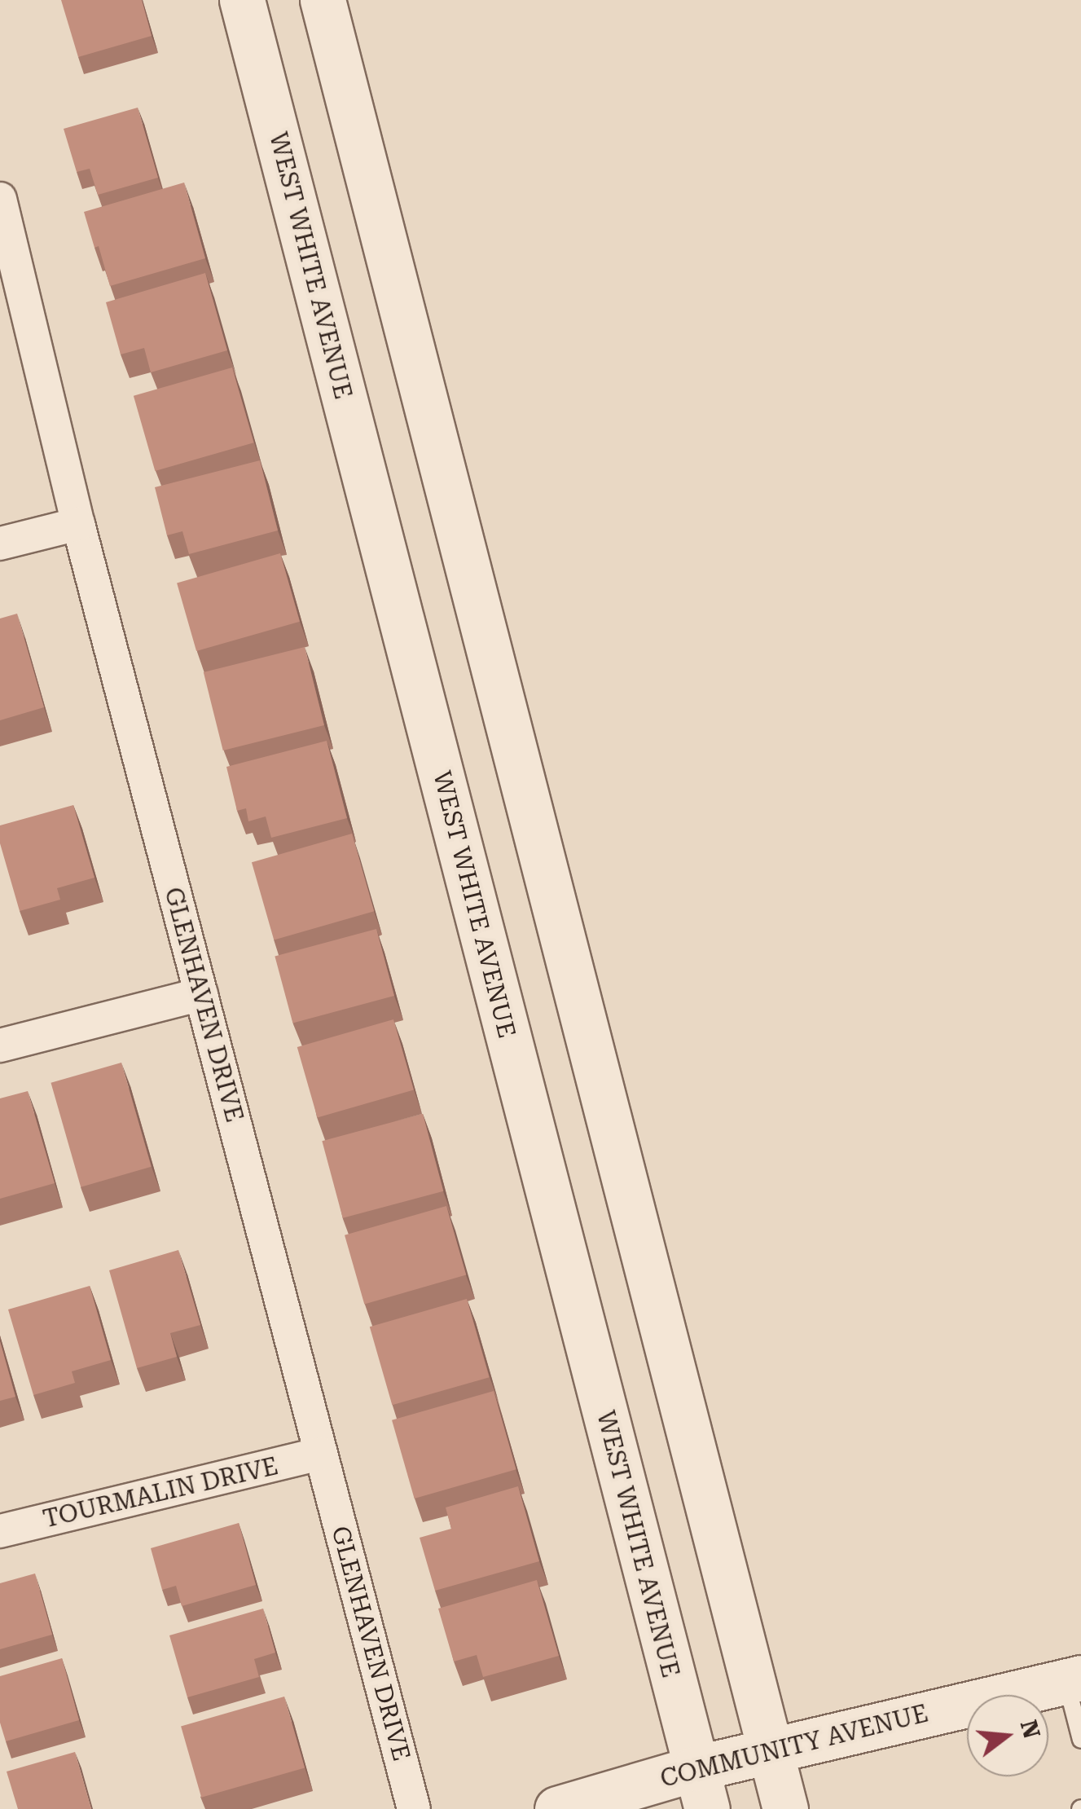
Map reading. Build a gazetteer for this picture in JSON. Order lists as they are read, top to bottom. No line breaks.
{"streets":{"main road":["WEST WHITE AVENUE","COMMUNITY AVENUE"],"street":["GLENHAVEN DRIVE","TOURMALIN DRIVE"]},"crossings":[["WEST WHITE AVENUE","COMMUNITY AVENUE"],["GLENHAVEN DRIVE","TOURMALIN DRIVE"]],"north":"right"}
